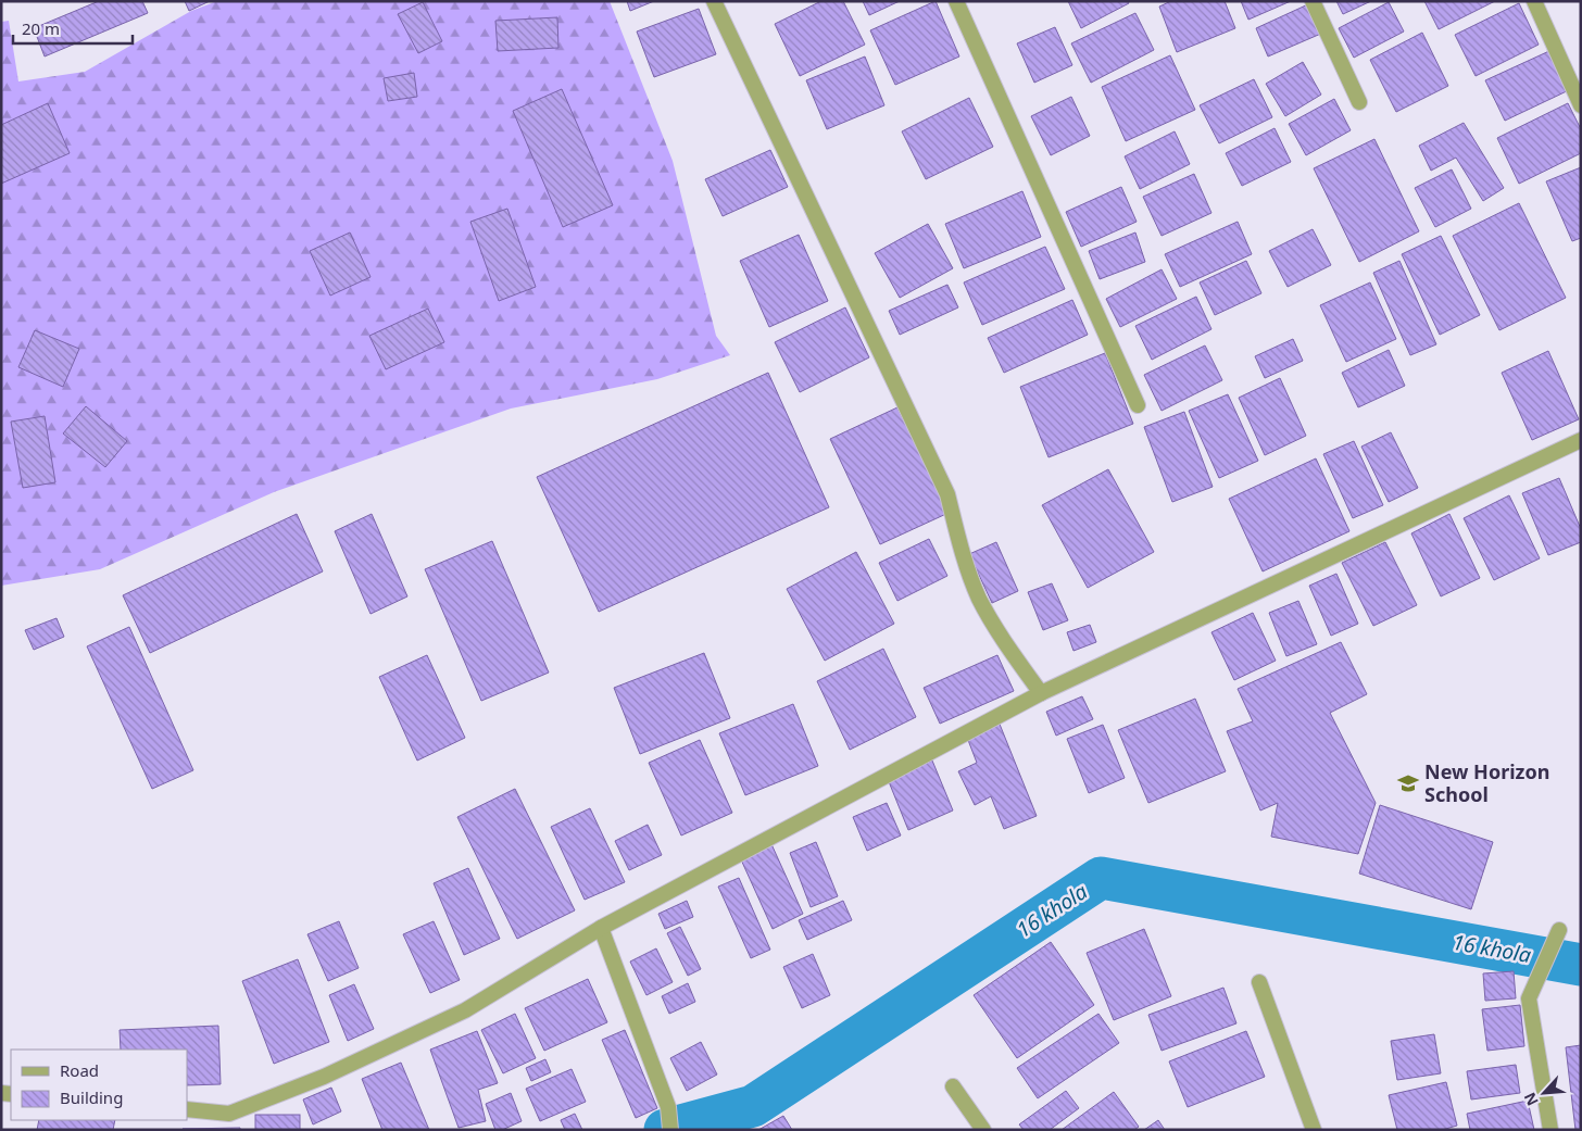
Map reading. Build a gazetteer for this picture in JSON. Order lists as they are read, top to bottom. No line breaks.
{"water":["16 khola"],"places":{"school or university":["New Horizon School"]},"legend":["Road","Building"],"scale_bar":"20 m","north":"bottom left"}
